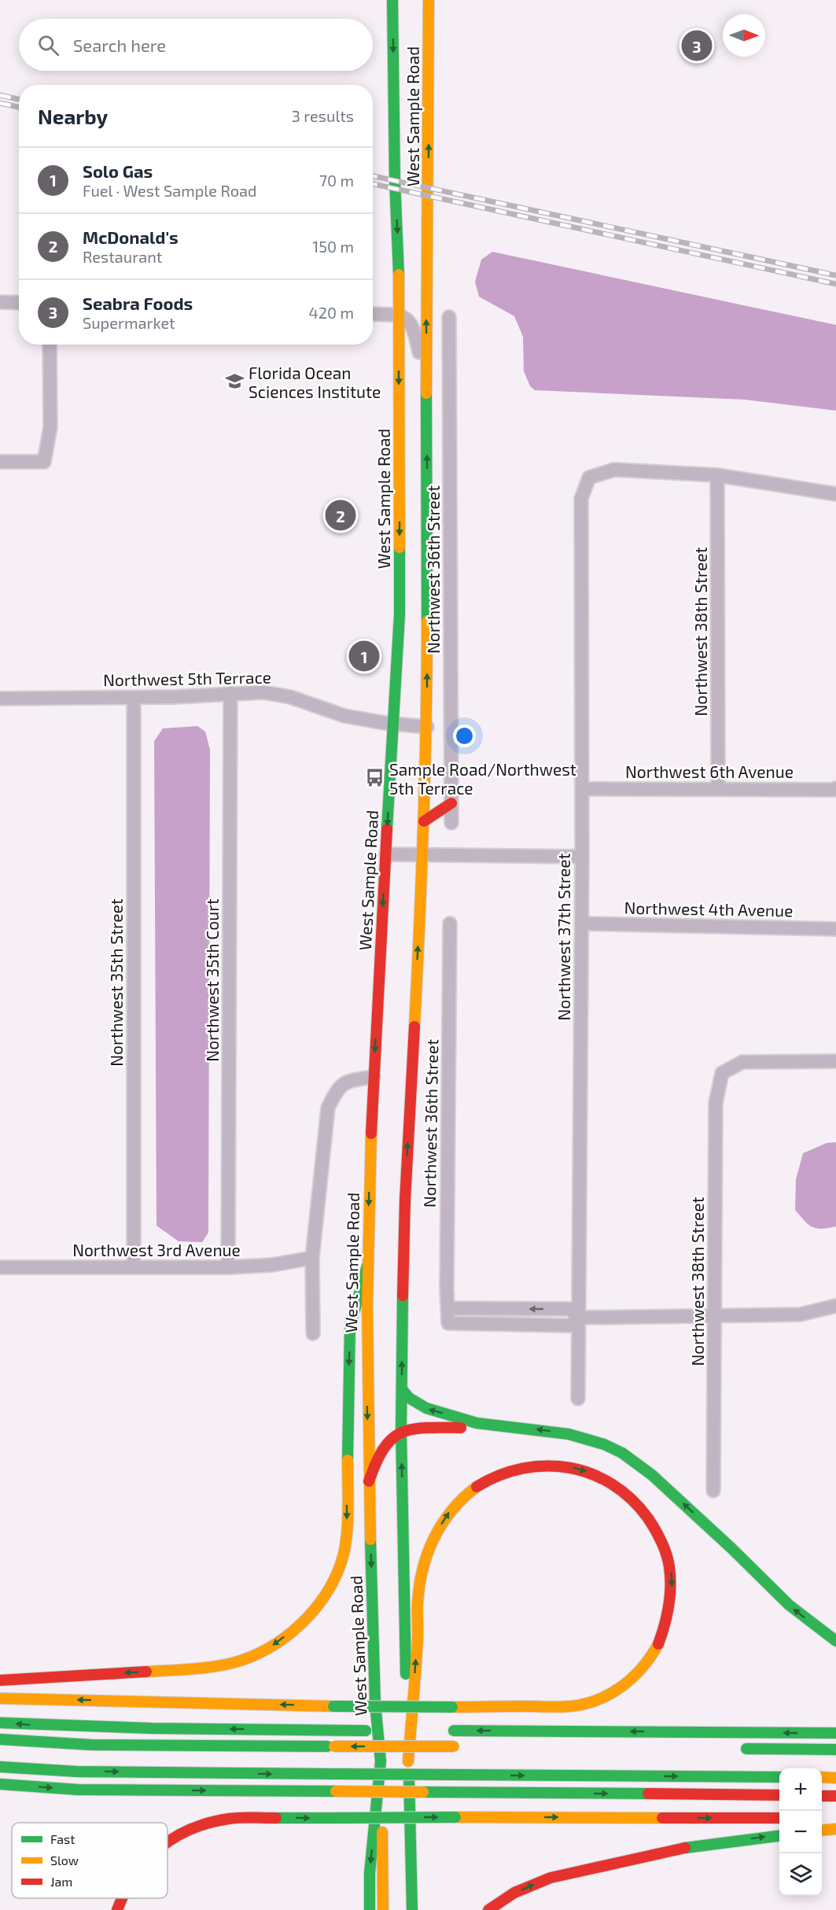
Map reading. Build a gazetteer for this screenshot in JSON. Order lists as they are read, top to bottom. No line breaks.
{"streets":{"main road":["West Sample Road"],"street":["Northwest 36th Street","Northwest 38th Street","Northwest 5th Terrace","Northwest 6th Avenue","Northwest 4th Avenue","Northwest 37th Street","Northwest 35th Court","Northwest 35th Street","Northwest 3rd Avenue"]},"crossings":[["West Sample Road","Northwest 5th Terrace"],["Northwest 36th Street","Northwest 37th Street"],["Northwest 38th Street","Northwest 6th Avenue"],["Northwest 38th Street","Northwest 37th Street"],["Northwest 5th Terrace","Northwest 35th Court"],["Northwest 5th Terrace","Northwest 35th Street"],["Northwest 6th Avenue","Northwest 37th Street"],["Northwest 4th Avenue","Northwest 37th Street"],["Northwest 35th Court","Northwest 3rd Avenue"],["Northwest 35th Street","Northwest 3rd Avenue"]],"places":{"school or university":["Florida Ocean Sciences Institute"],"bus stop":["Sample Road/Northwest 5th Terrace"]},"legend":["Fast","Slow","Jam"],"north":"right","page":{"search":"Search here","pins":["3","2","1"],"heading":["Nearby","3 results"],"list":[{"mark":"1","name":"Solo Gas","note":"Fuel · West Sample Road","value":"70 m"},{"mark":"2","name":"McDonald's","note":"Restaurant","value":"150 m"},{"mark":"3","name":"Seabra Foods","note":"Supermarket","value":"420 m"}],"map_buttons":["+","−"]}}
